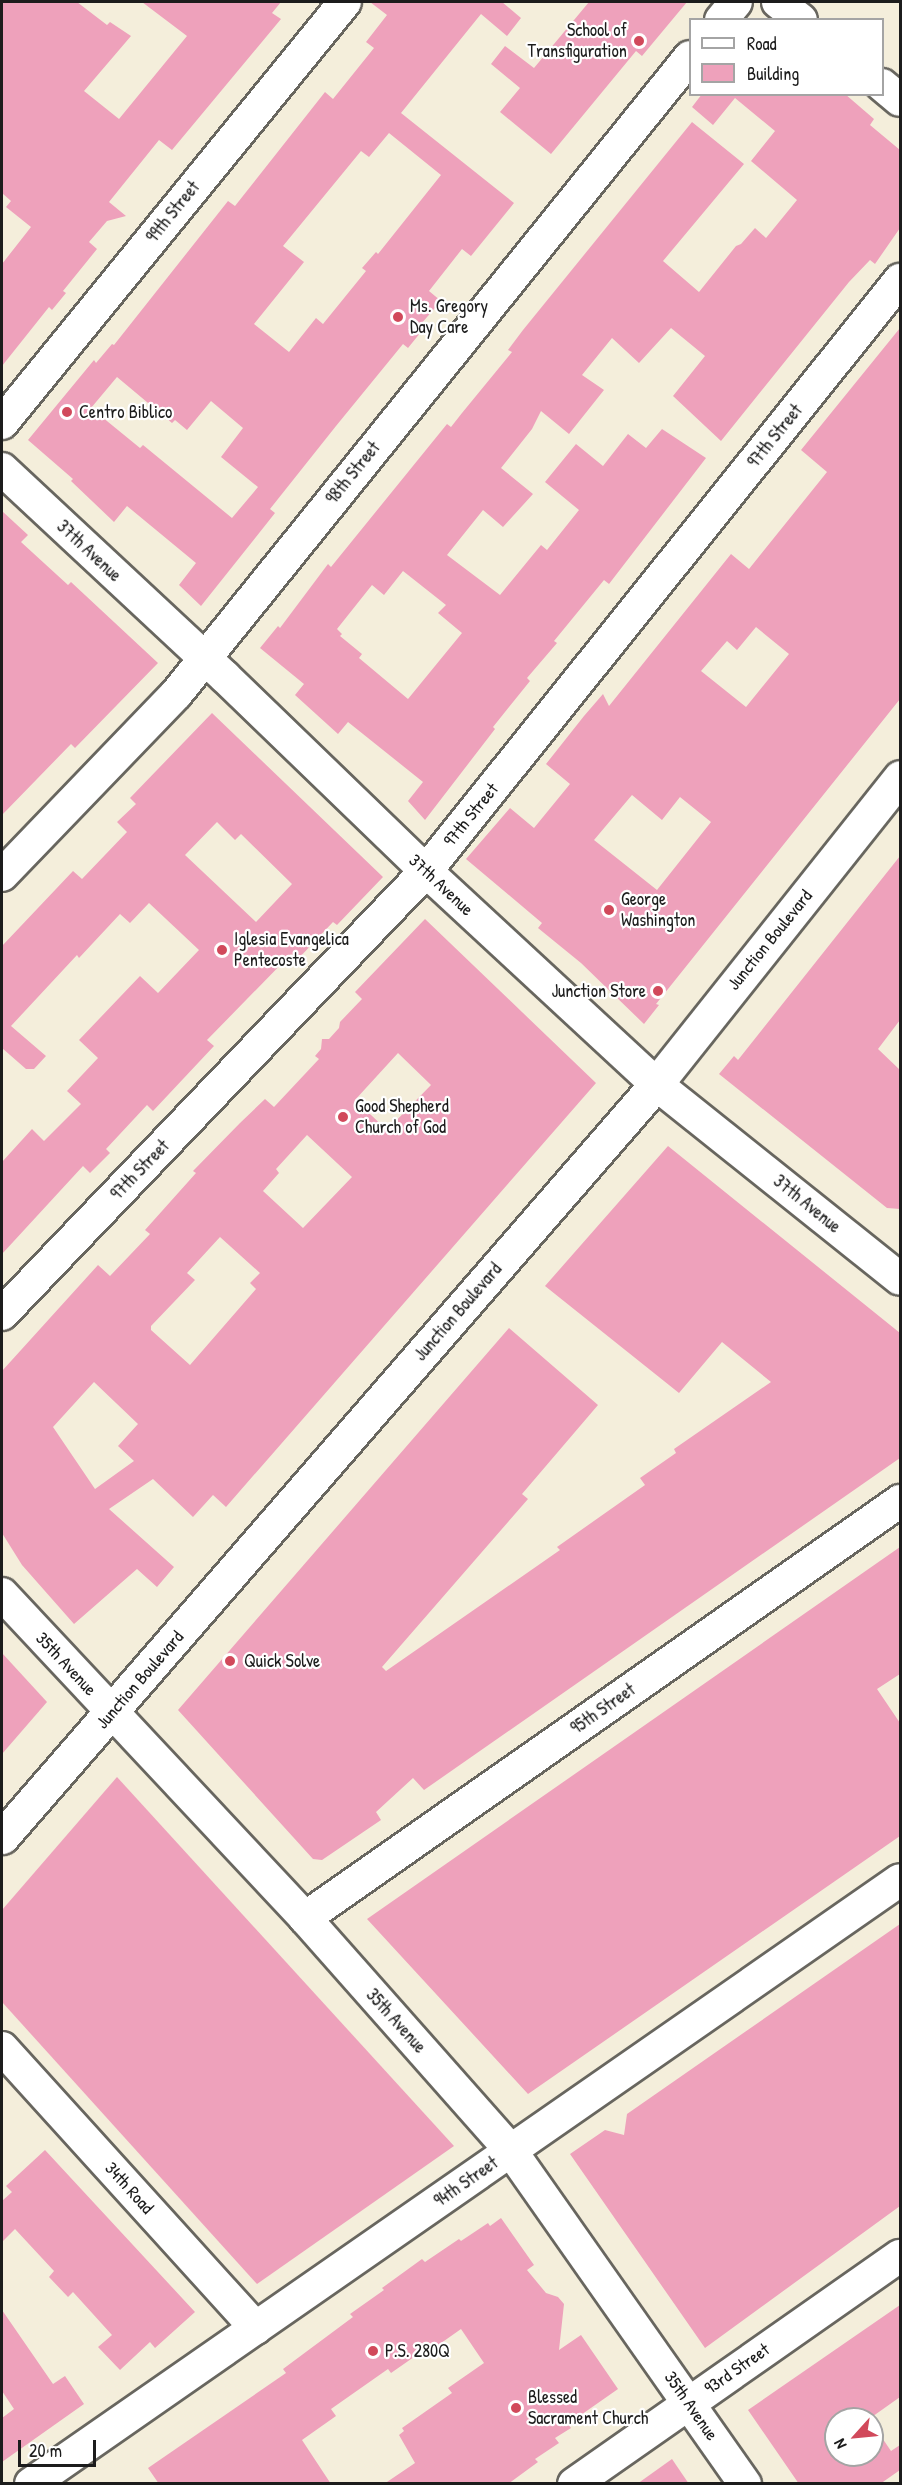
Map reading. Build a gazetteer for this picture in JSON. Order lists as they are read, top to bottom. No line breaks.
{"streets":{"main road":["Junction Boulevard"],"street":["99th Street","97th Street","98th Street","37th Avenue","35th Avenue","95th Street","94th Street","34th Road","93rd Street"]},"crossings":[["97th Street","37th Avenue"],["98th Street","37th Avenue"],["37th Avenue","Junction Boulevard"],["Junction Boulevard","35th Avenue"],["35th Avenue","95th Street"],["35th Avenue","94th Street"],["35th Avenue","93rd Street"],["94th Street","34th Road"]],"places":["School of Transfiguration","Ms. Gregory Day Care","Centro Biblico","George Washington","Iglesia Evangelica Pentecoste","Junction Store","Good Shepherd Church of God","Quick Solve","P.S. 280Q","Blessed Sacrament Church"],"legend":["Road","Building"],"scale_bar":"20 m","north":"bottom left"}
